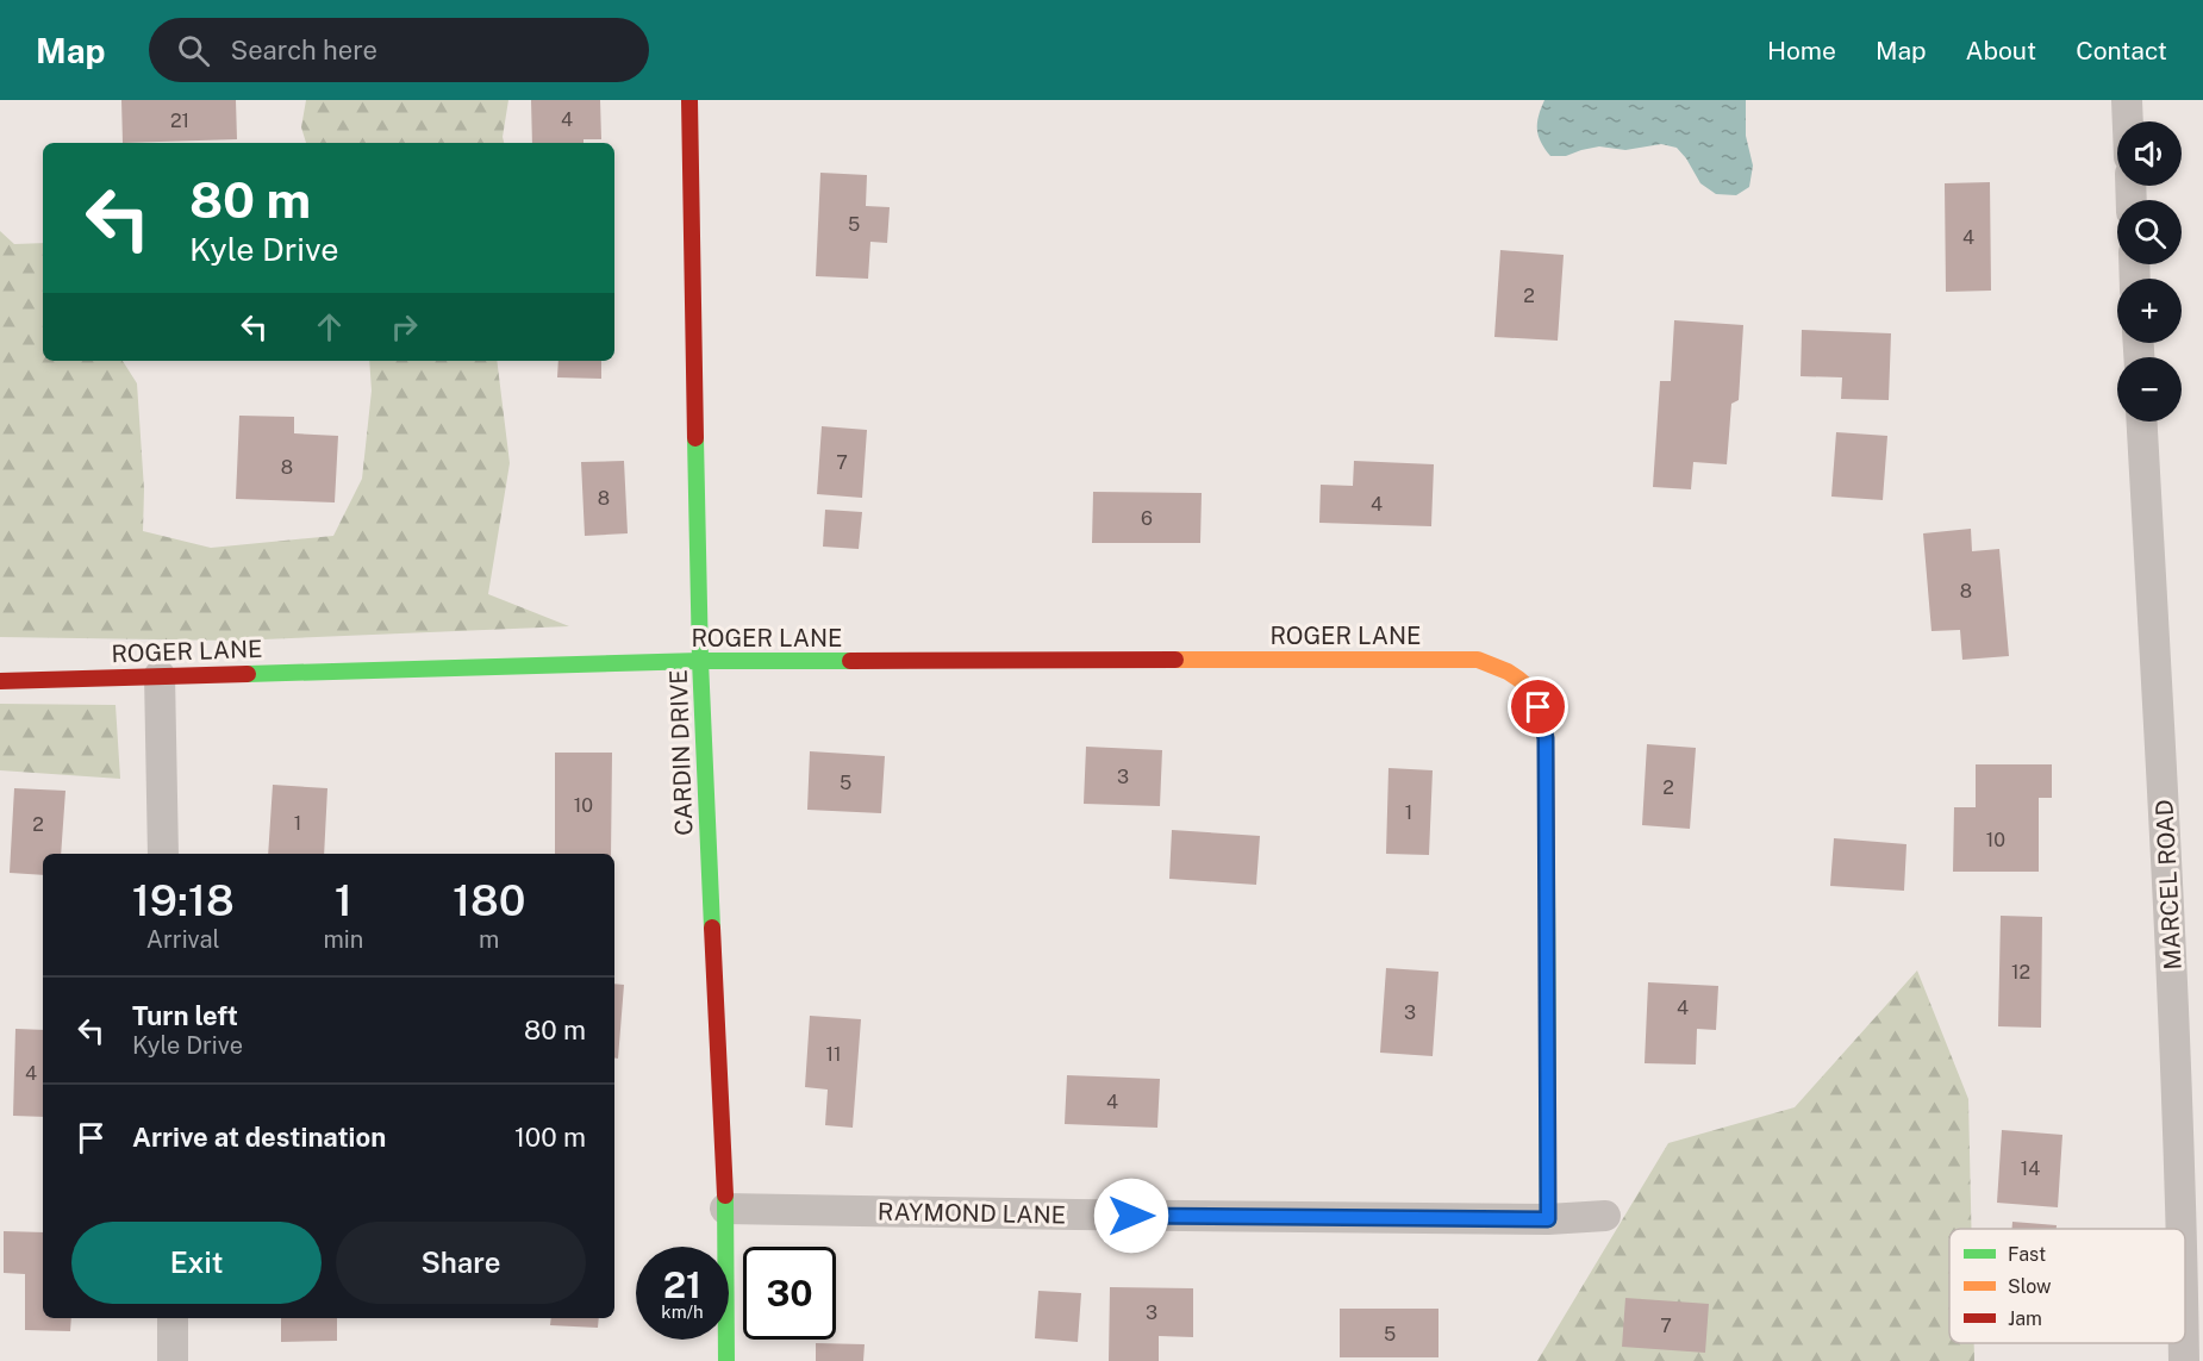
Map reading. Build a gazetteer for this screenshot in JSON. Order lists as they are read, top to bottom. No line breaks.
{"streets":{"street":["ROGER LANE","CARDIN DRIVE","MARCEL ROAD","RAYMOND LANE"]},"crossings":[["ROGER LANE","CARDIN DRIVE"],["ROGER LANE","RAYMOND LANE"],["CARDIN DRIVE","RAYMOND LANE"]],"house_numbers":["4","21","5","4","2","7","8","8","4","6","8","3","5","2","10","1","1","2","10","12","4","3","11","4","4","14","3","7","5"],"legend":["Fast","Slow","Jam"],"page":{"header":"Map","search":"Search here","nav":["Home","Map","About","Contact"],"map_buttons":["+","−"],"turn":["80 m","Kyle Drive"],"eta":["19:18","Arrival","1","min","180","m"],"list":[{"name":"Turn left","note":"Kyle Drive","value":"80 m"},{"name":"Arrive at destination","value":"100 m"}],"buttons":["Exit","Share"],"speed":"21 km/h","limit":"30"}}
